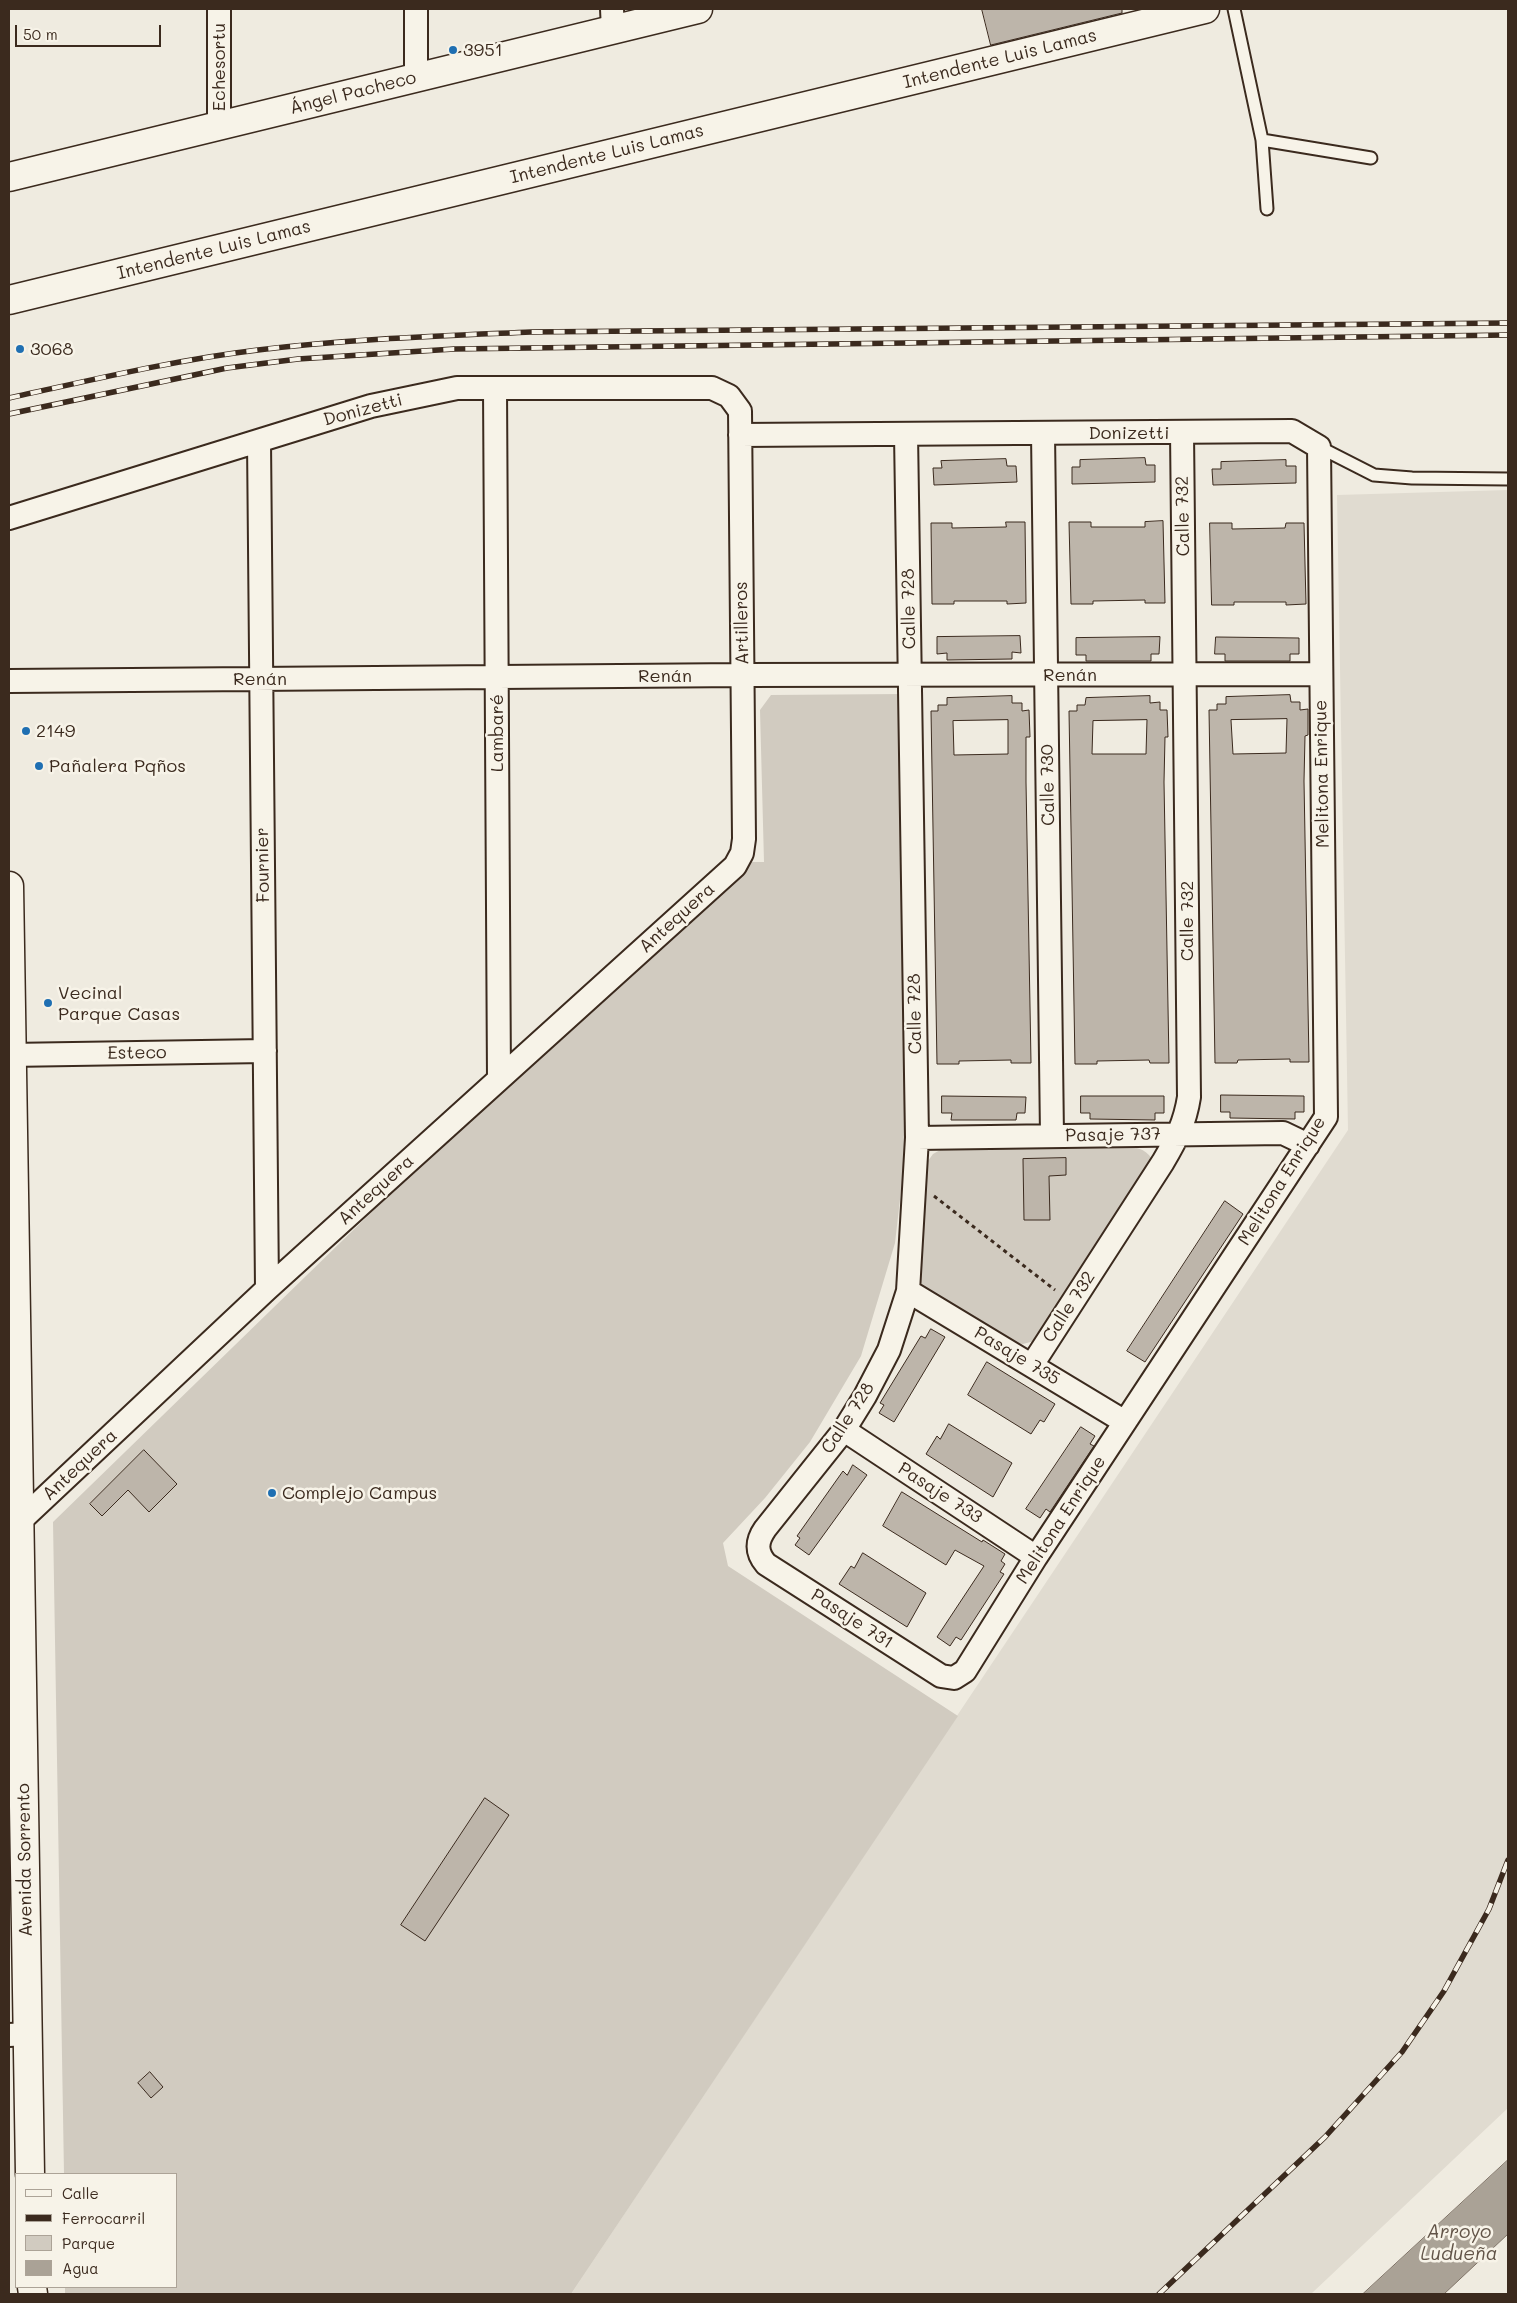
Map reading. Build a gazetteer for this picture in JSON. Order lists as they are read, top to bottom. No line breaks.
{"streets":{"main road":["Intendente Luis Lamas","Ángel Pacheco","Avenida Sorrento"],"street":["Echesortu","Donizetti","Calle 732","Calle 728","Artilleros","Renán","Lambaré","Melitona Enrique","Calle 730","Fournier","Antequera","Esteco","Pasaje 737","Pasaje 735","Pasaje 733","Pasaje 731"]},"crossings":[["Echesortu","Ángel Pacheco"],["Donizetti","Calle 732"],["Donizetti","Calle 728"],["Donizetti","Artilleros"],["Donizetti","Lambaré"],["Donizetti","Melitona Enrique"],["Donizetti","Calle 730"],["Donizetti","Fournier"],["Calle 732","Renán"],["Calle 732","Pasaje 737"],["Calle 732","Pasaje 735"],["Calle 728","Renán"],["Calle 728","Pasaje 737"],["Calle 728","Pasaje 735"],["Calle 728","Pasaje 733"],["Calle 728","Pasaje 731"],["Artilleros","Renán"],["Artilleros","Antequera"],["Renán","Lambaré"],["Renán","Melitona Enrique"],["Renán","Calle 730"],["Renán","Fournier"],["Lambaré","Antequera"],["Melitona Enrique","Pasaje 737"],["Melitona Enrique","Pasaje 735"],["Melitona Enrique","Pasaje 733"],["Melitona Enrique","Pasaje 731"],["Calle 730","Pasaje 737"],["Fournier","Antequera"],["Fournier","Esteco"],["Antequera","Avenida Sorrento"],["Esteco","Avenida Sorrento"]],"water":["Arroyo Ludueña"],"places":["3951","3068","2149","Pañalera Pqños","Vecinal Parque Casas","Complejo Campus"],"legend":["Calle","Ferrocarril","Parque","Agua"],"scale_bar":"50 m"}
